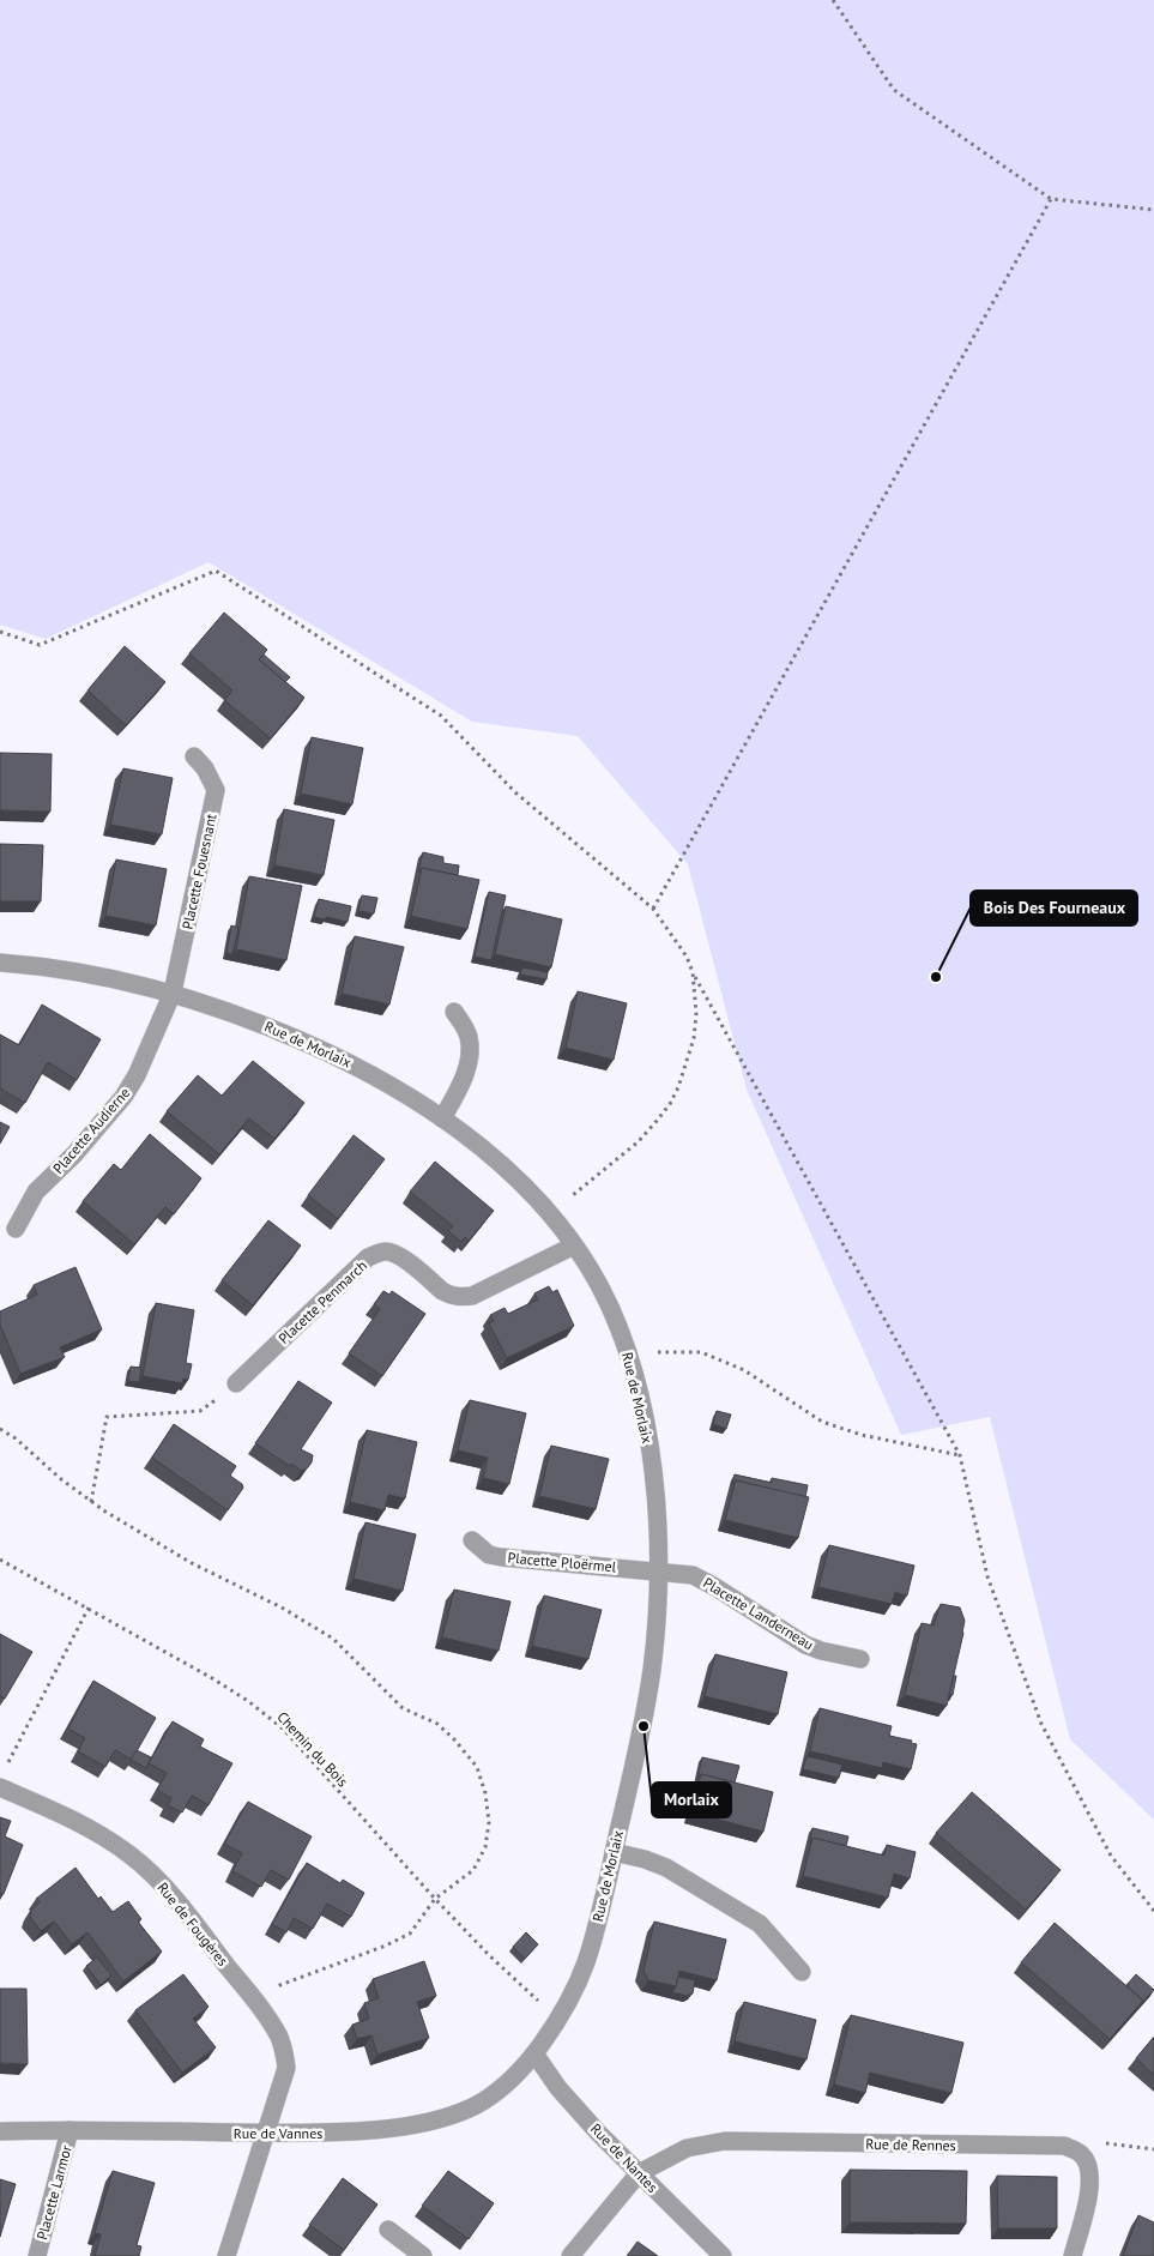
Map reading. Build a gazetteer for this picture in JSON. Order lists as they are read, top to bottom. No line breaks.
{"streets":{"street":["Placette Fouesnant","Rue de Morlaix","Placette Audierne","Placette Penmarch","Placette Ploërmel","Placette Landerneau","Rue de Fougères","Rue de Vannes","Rue de Rennes","Rue de Nantes","Placette Larmor"],"path":["Chemin du Bois"]},"crossings":[["Placette Fouesnant","Rue de Morlaix"],["Placette Fouesnant","Placette Audierne"],["Rue de Morlaix","Placette Audierne"],["Rue de Morlaix","Placette Penmarch"],["Rue de Morlaix","Placette Ploërmel"],["Rue de Morlaix","Placette Landerneau"],["Rue de Morlaix","Chemin du Bois"],["Rue de Morlaix","Rue de Vannes"],["Rue de Morlaix","Rue de Nantes"],["Placette Ploërmel","Placette Landerneau"],["Rue de Fougères","Rue de Vannes"],["Rue de Vannes","Rue de Nantes"],["Rue de Vannes","Placette Larmor"],["Rue de Rennes","Rue de Nantes"]],"places":["Bois Des Fourneaux","Morlaix"]}
